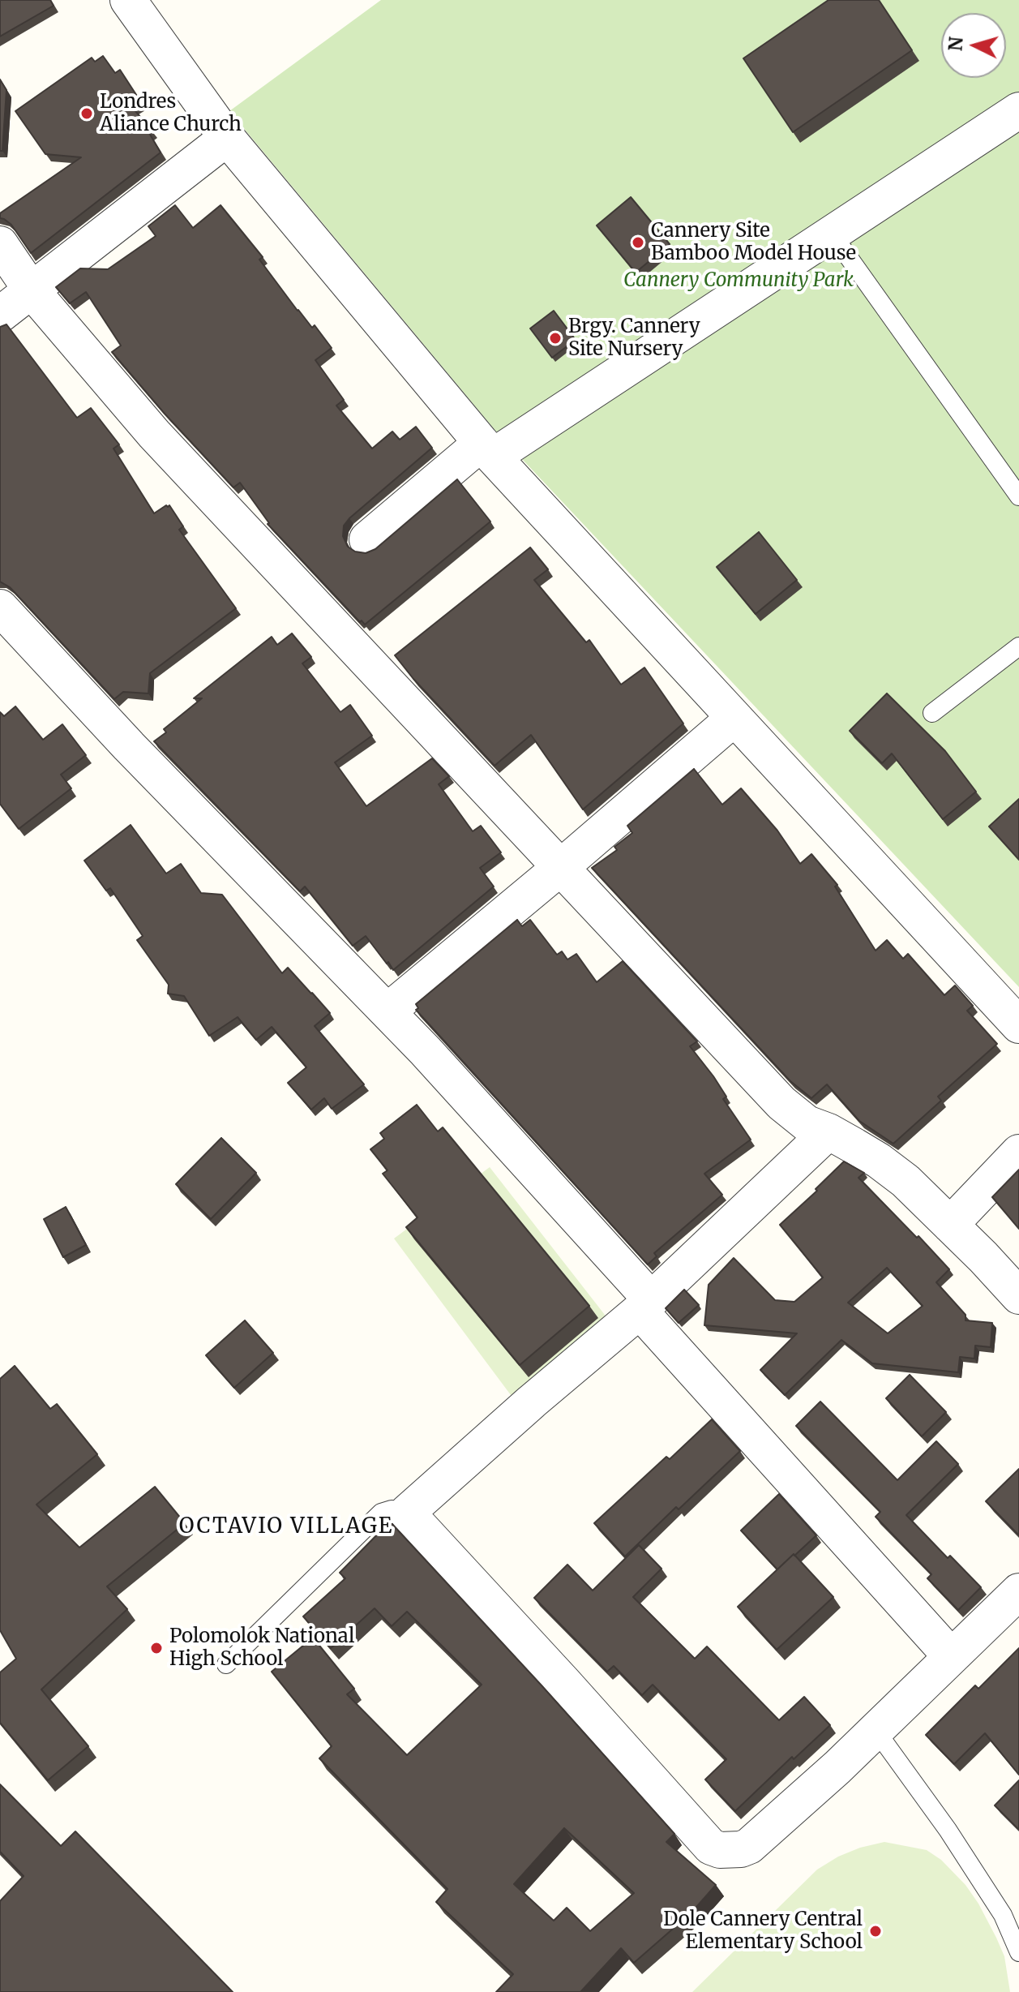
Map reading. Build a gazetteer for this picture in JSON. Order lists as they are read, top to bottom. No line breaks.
{"districts":["OCTAVIO VILLAGE"],"parks":["Cannery Community Park"],"places":["Londres Aliance Church","Cannery Site Bamboo Model House","Brgy. Cannery Site Nursery","Polomolok National High School","Dole Cannery Central Elementary School"],"north":"left"}
